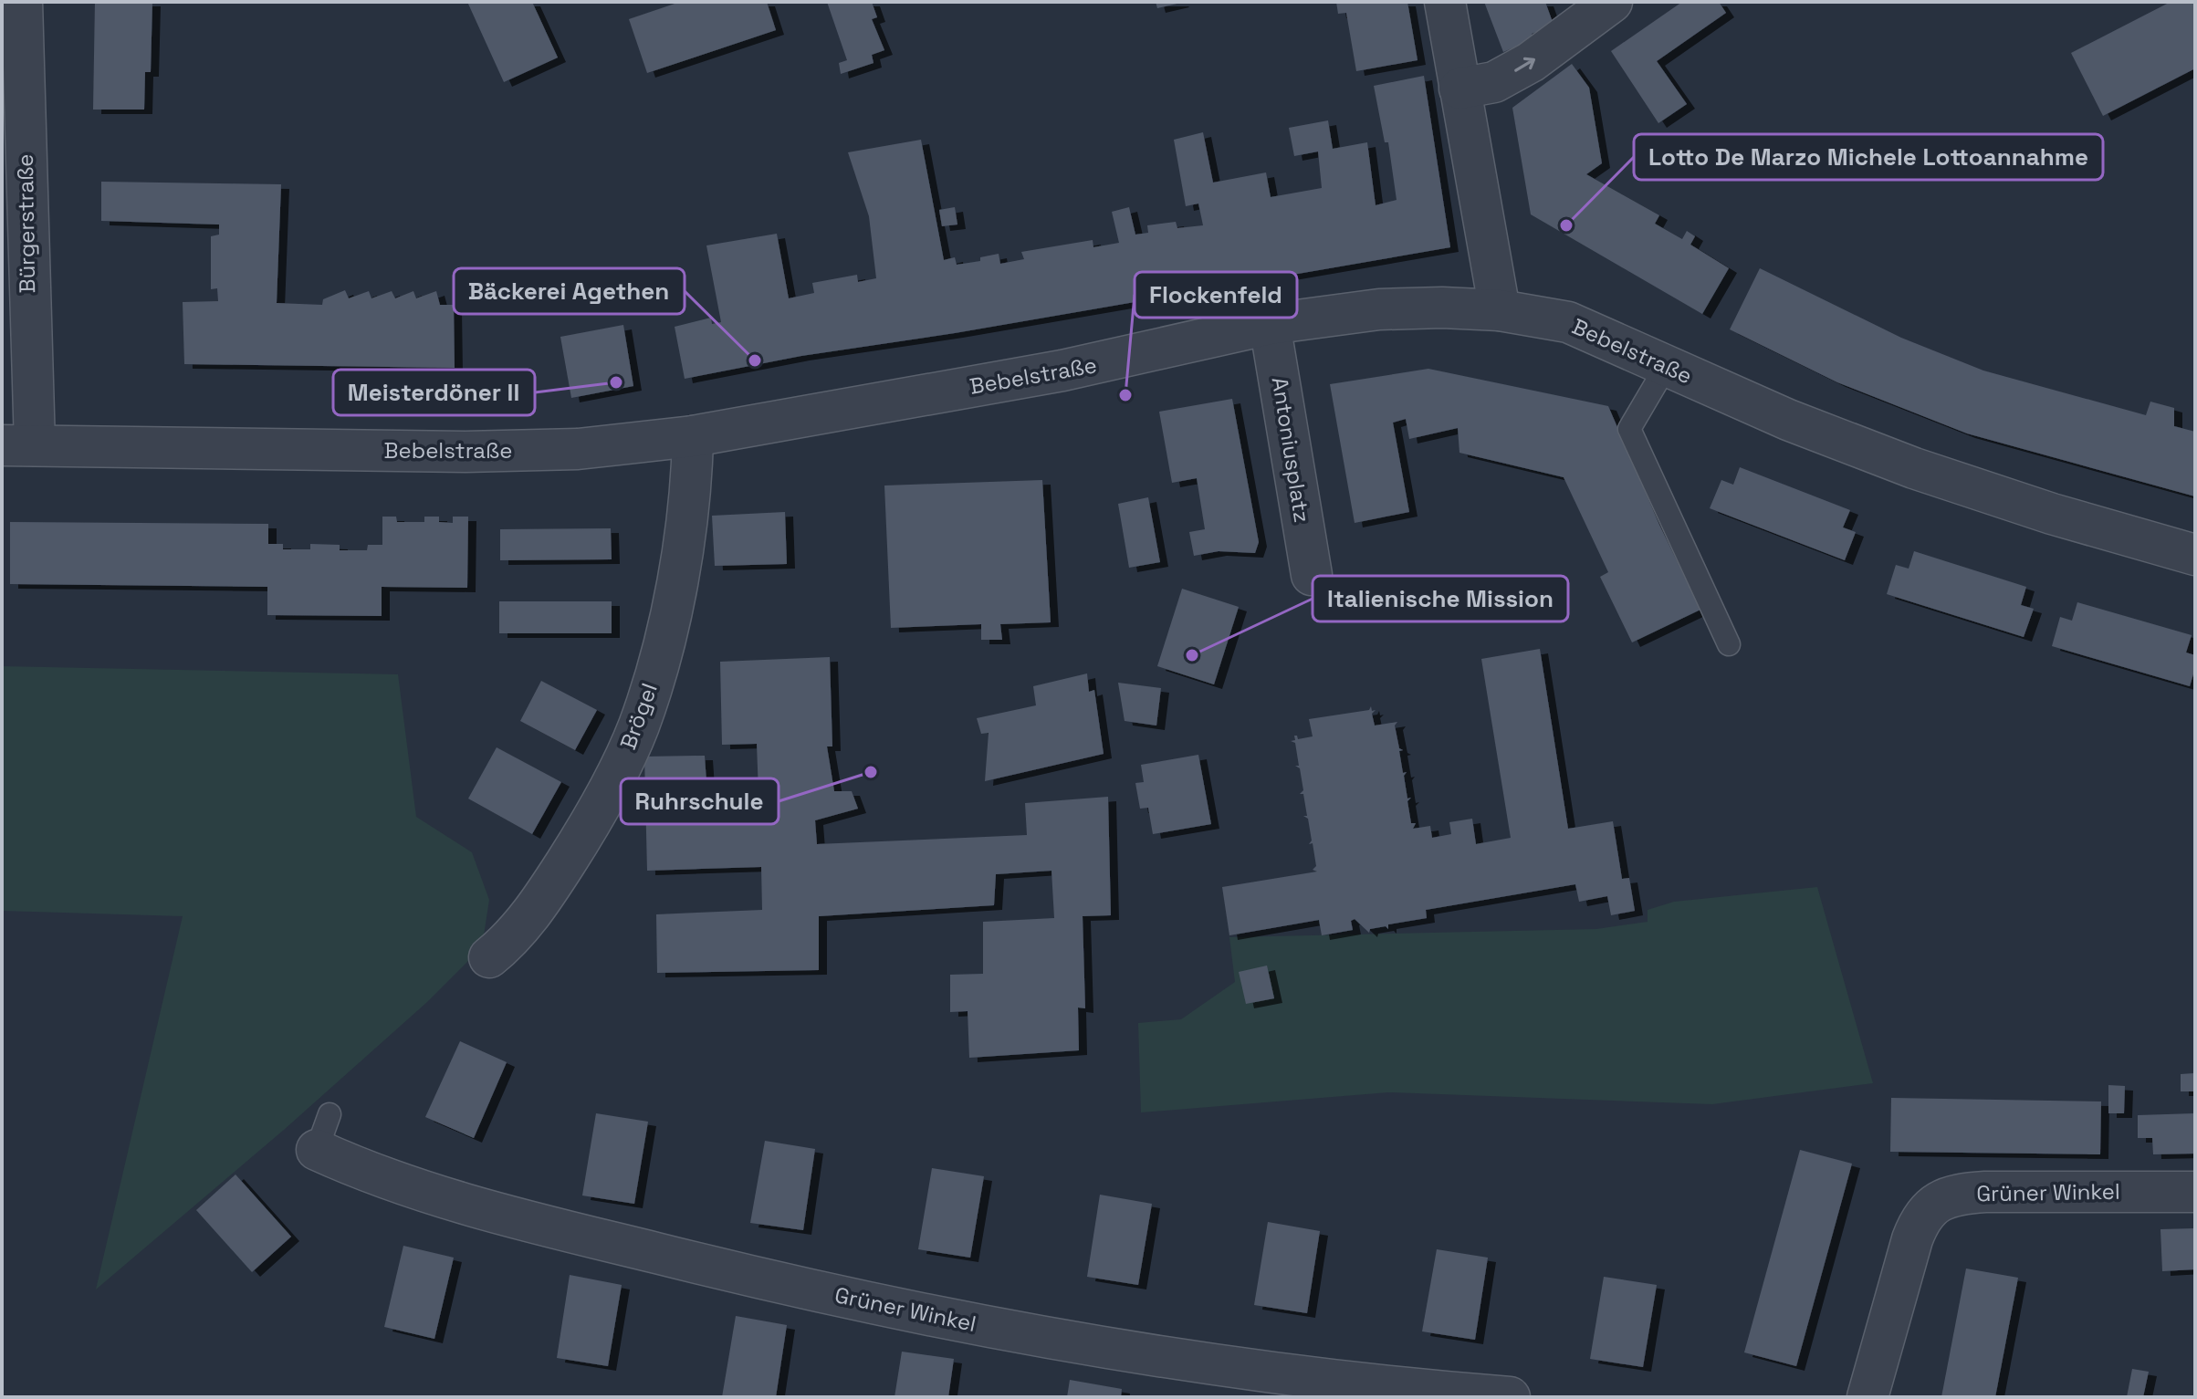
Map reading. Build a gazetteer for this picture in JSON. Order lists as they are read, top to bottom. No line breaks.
{"streets":{"street":["Bürgerstraße","Bebelstraße","Antoniusplatz","Brögel","Grüner Winkel"]},"crossings":[["Bürgerstraße","Bebelstraße"],["Bebelstraße","Antoniusplatz"],["Bebelstraße","Brögel"]],"places":["Lotto De Marzo Michele Lottoannahme","Bäckerei Agethen","Meisterdöner II","Flockenfeld","Italienische Mission","Ruhrschule"]}
